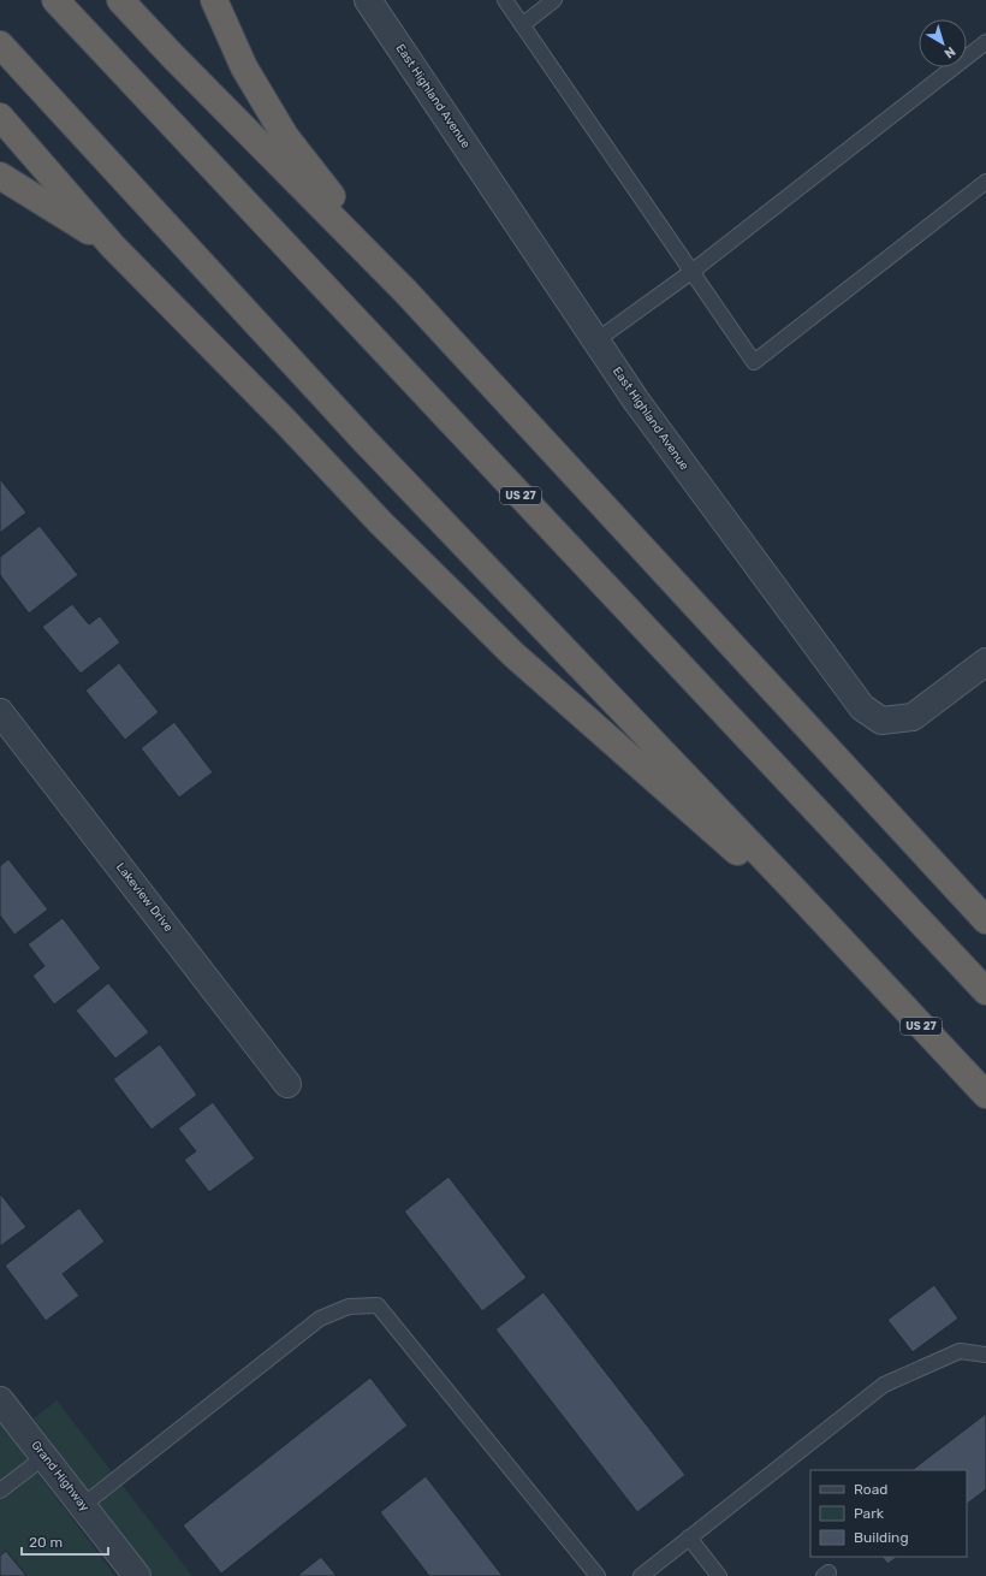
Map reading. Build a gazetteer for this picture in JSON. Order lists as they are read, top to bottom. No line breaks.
{"streets":{"highway":["US 27"],"street":["East Highland Avenue","Lakeview Drive","Grand Highway"]},"legend":["Road","Park","Building"],"scale_bar":"20 m","north":"bottom right"}
